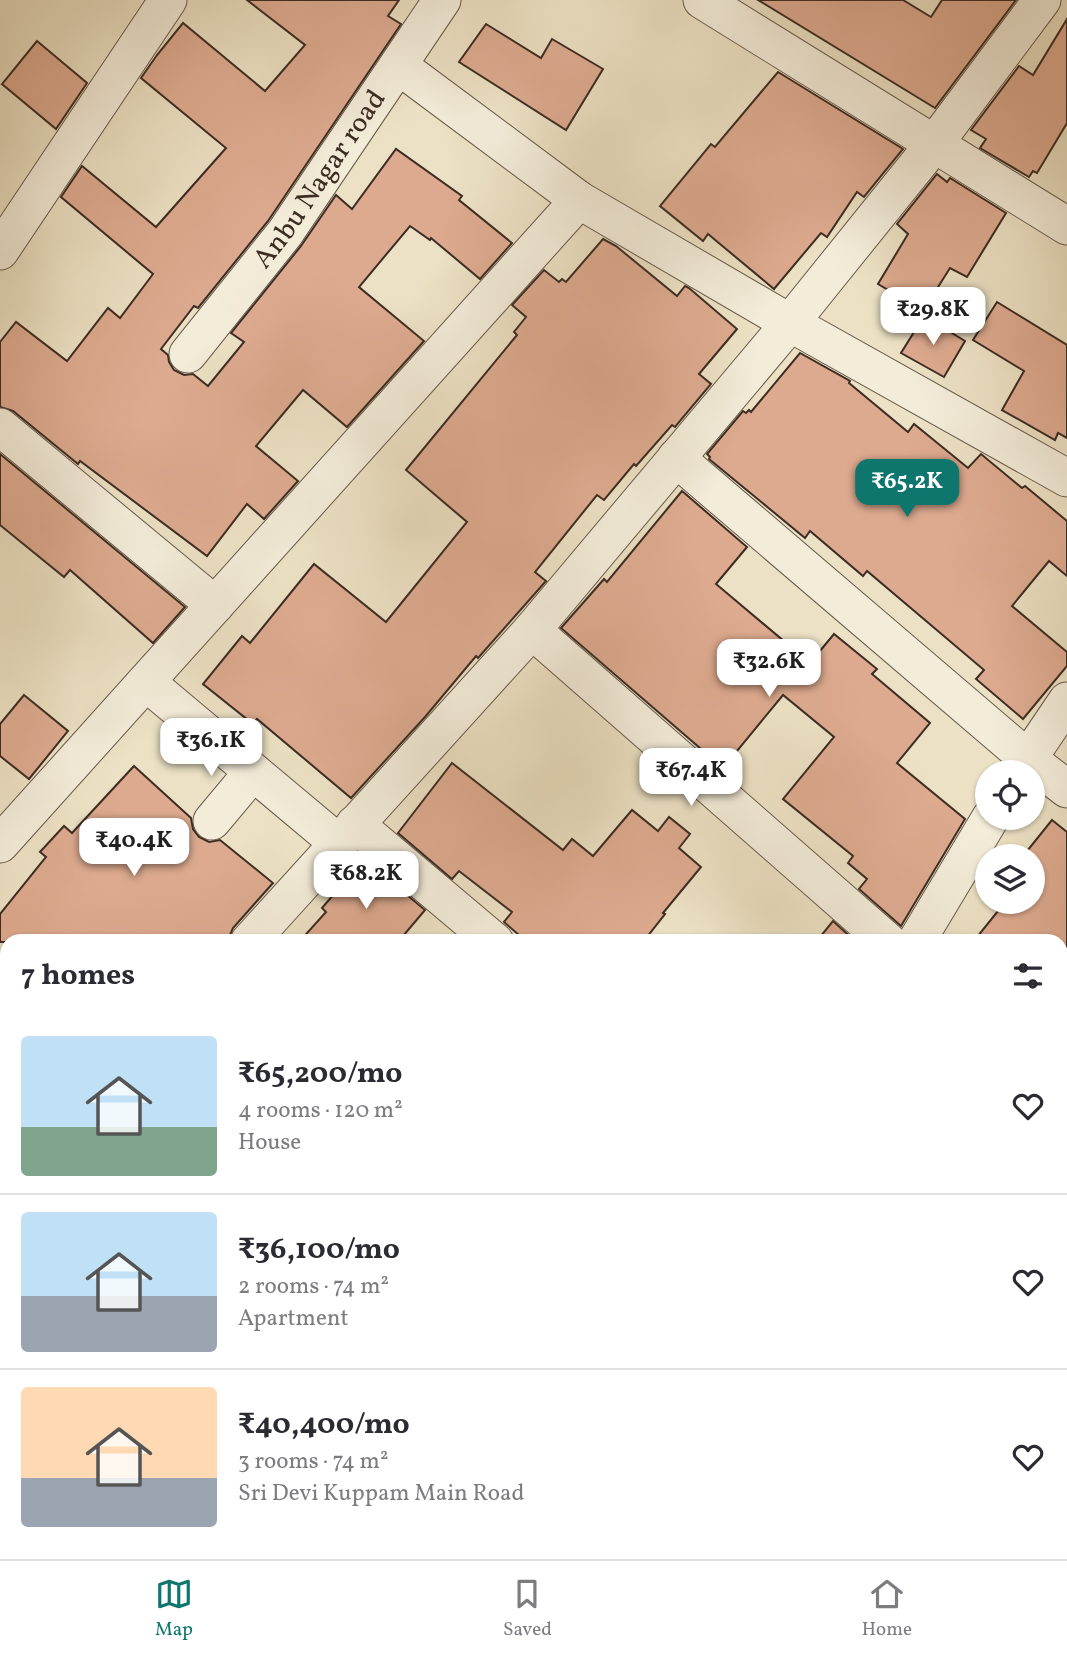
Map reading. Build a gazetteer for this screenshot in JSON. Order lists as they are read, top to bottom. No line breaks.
{"streets":{"street":["Anbu Nagar road"]},"page":{"price":["₹29.8K","₹65.2K","₹32.6K","₹36.1K","₹67.4K","₹40.4K","₹68.2K"],"heading":"7 homes","list":[{"name":"₹65,200/mo","note":"4 rooms · 120 m² · House"},{"name":"₹36,100/mo","note":"2 rooms · 74 m² · Apartment"},{"name":"₹40,400/mo","note":"3 rooms · 74 m² · Sri Devi Kuppam Main Road"}],"tabs":["Map","Saved","Home"]}}
